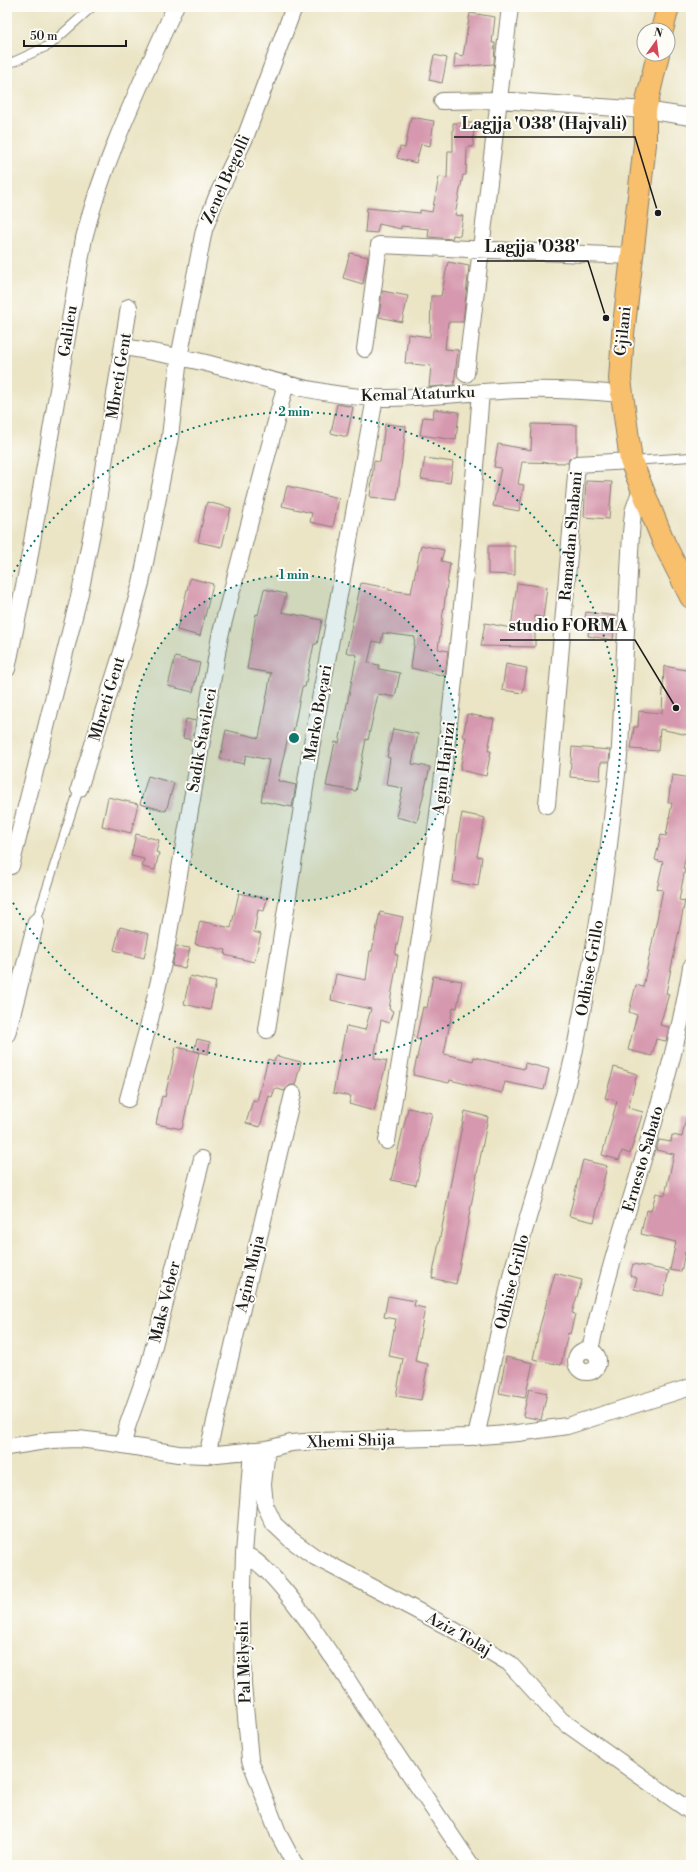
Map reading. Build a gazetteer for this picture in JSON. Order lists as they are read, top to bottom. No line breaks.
{"streets":{"main road":["Gjilani"],"street":["Zenel Begolli","Galileu","Mbreti Gent","Kemal Ataturku","Ramadan Shabani","Marko Boçari","Sadik Stavileci","Agim Hajrizi","Odhise Grillo","Ernesto Sabato","Agim Muja","Maks Veber","Xhemi Shija","Aziz Tolaj","Pal Mëlyshi"]},"crossings":[["Zenel Begolli","Mbreti Gent"],["Zenel Begolli","Kemal Ataturku"],["Gjilani","Kemal Ataturku"],["Gjilani","Ramadan Shabani"],["Gjilani","Odhise Grillo"],["Mbreti Gent","Kemal Ataturku"],["Kemal Ataturku","Marko Boçari"],["Kemal Ataturku","Sadik Stavileci"],["Kemal Ataturku","Agim Hajrizi"],["Odhise Grillo","Xhemi Shija"],["Agim Muja","Xhemi Shija"],["Maks Veber","Xhemi Shija"],["Xhemi Shija","Aziz Tolaj"],["Xhemi Shija","Pal Mëlyshi"],["Aziz Tolaj","Pal Mëlyshi"]],"places":["Lagjja '038' (Hajvali)","Lagjja '038'","studio FORMA"],"scale_bar":"50 m","north":"top","rings":["2 min","1 min"]}
